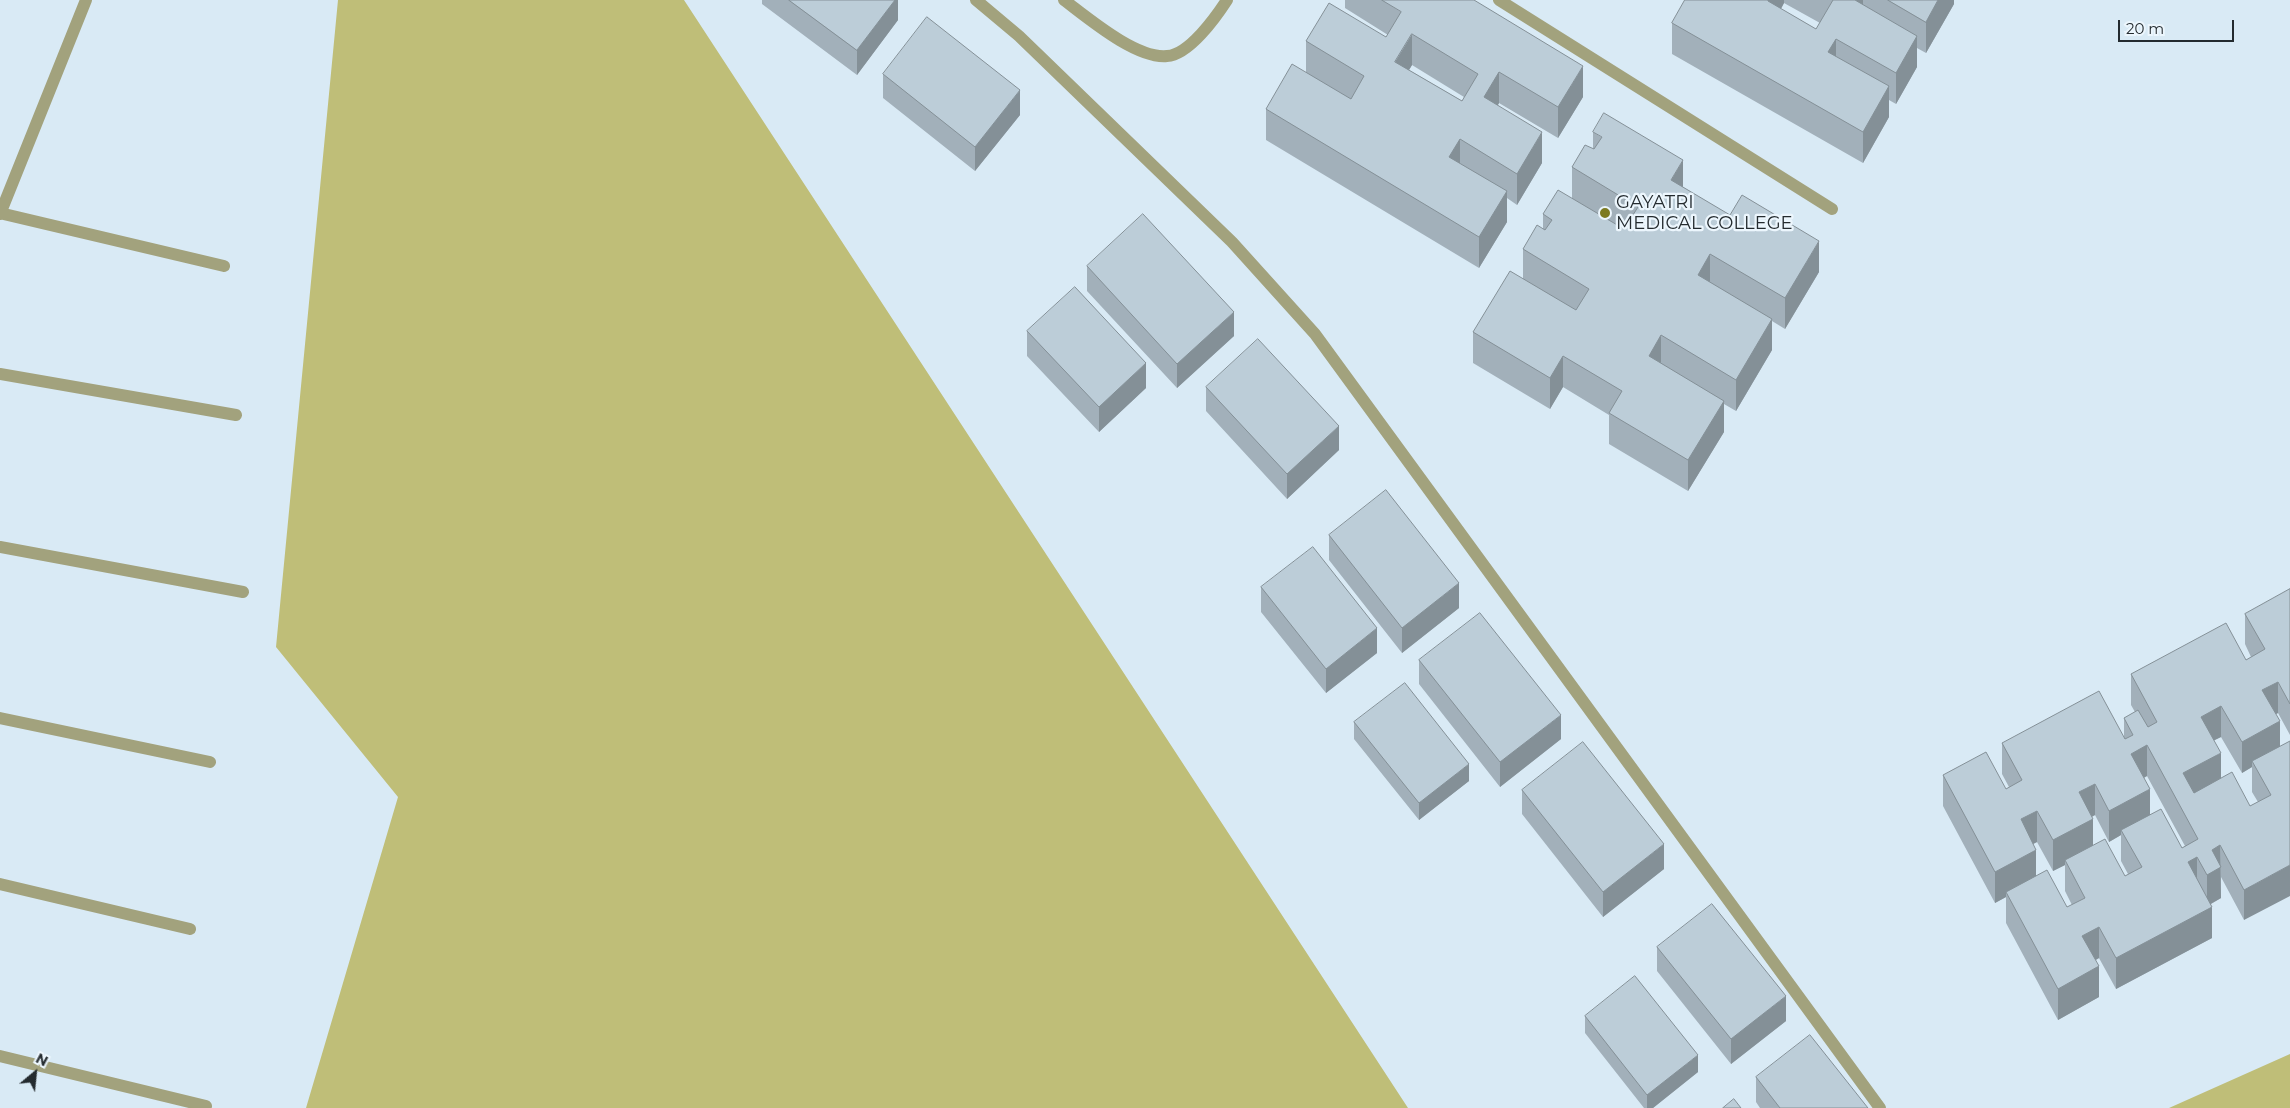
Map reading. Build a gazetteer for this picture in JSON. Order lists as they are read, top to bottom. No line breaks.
{"places":["GAYATRI MEDICAL COLLEGE"],"scale_bar":"20 m","north":"top right"}
